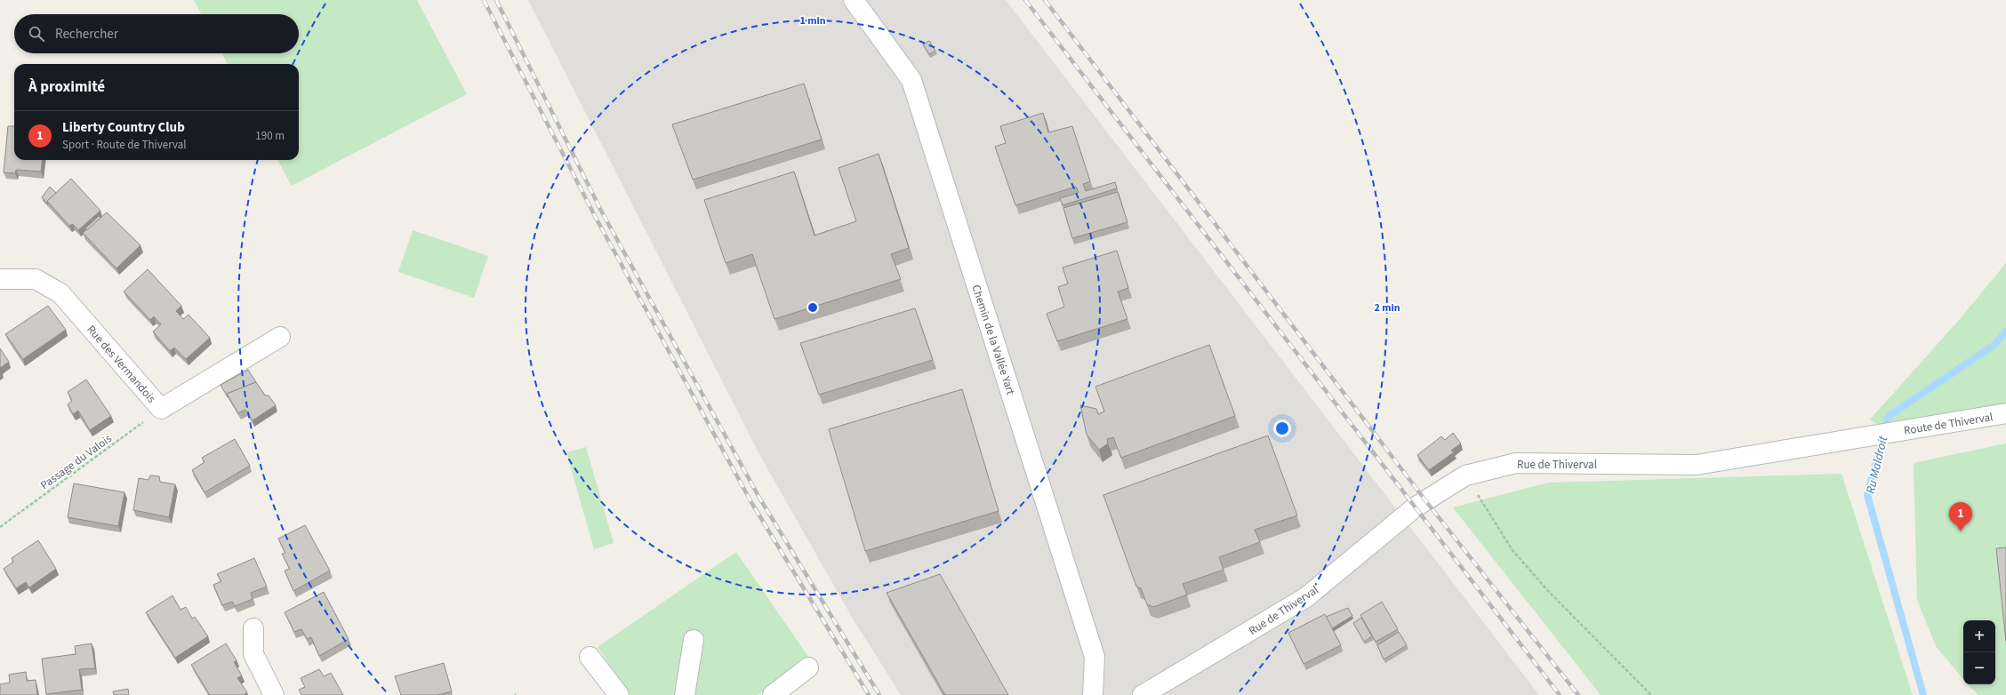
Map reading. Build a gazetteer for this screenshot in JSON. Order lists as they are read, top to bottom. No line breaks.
{"streets":{"street":["Chemin de la Vallée Yart","Rue des Vermandois","Route de Thiverval","Rue de Thiverval"],"path":["Passage du Valois"]},"crossings":[["Rue des Vermandois","Passage du Valois"],["Route de Thiverval","Rue de Thiverval"]],"water":["Ru Maldroit"],"page":{"search":"Rechercher","heading":"À proximité","list":[{"mark":"1","name":"Liberty Country Club","note":"Sport · Route de Thiverval","value":"190 m"}],"pins":"1","map_buttons":["+","−"]},"rings":["1 min","2 min"]}
